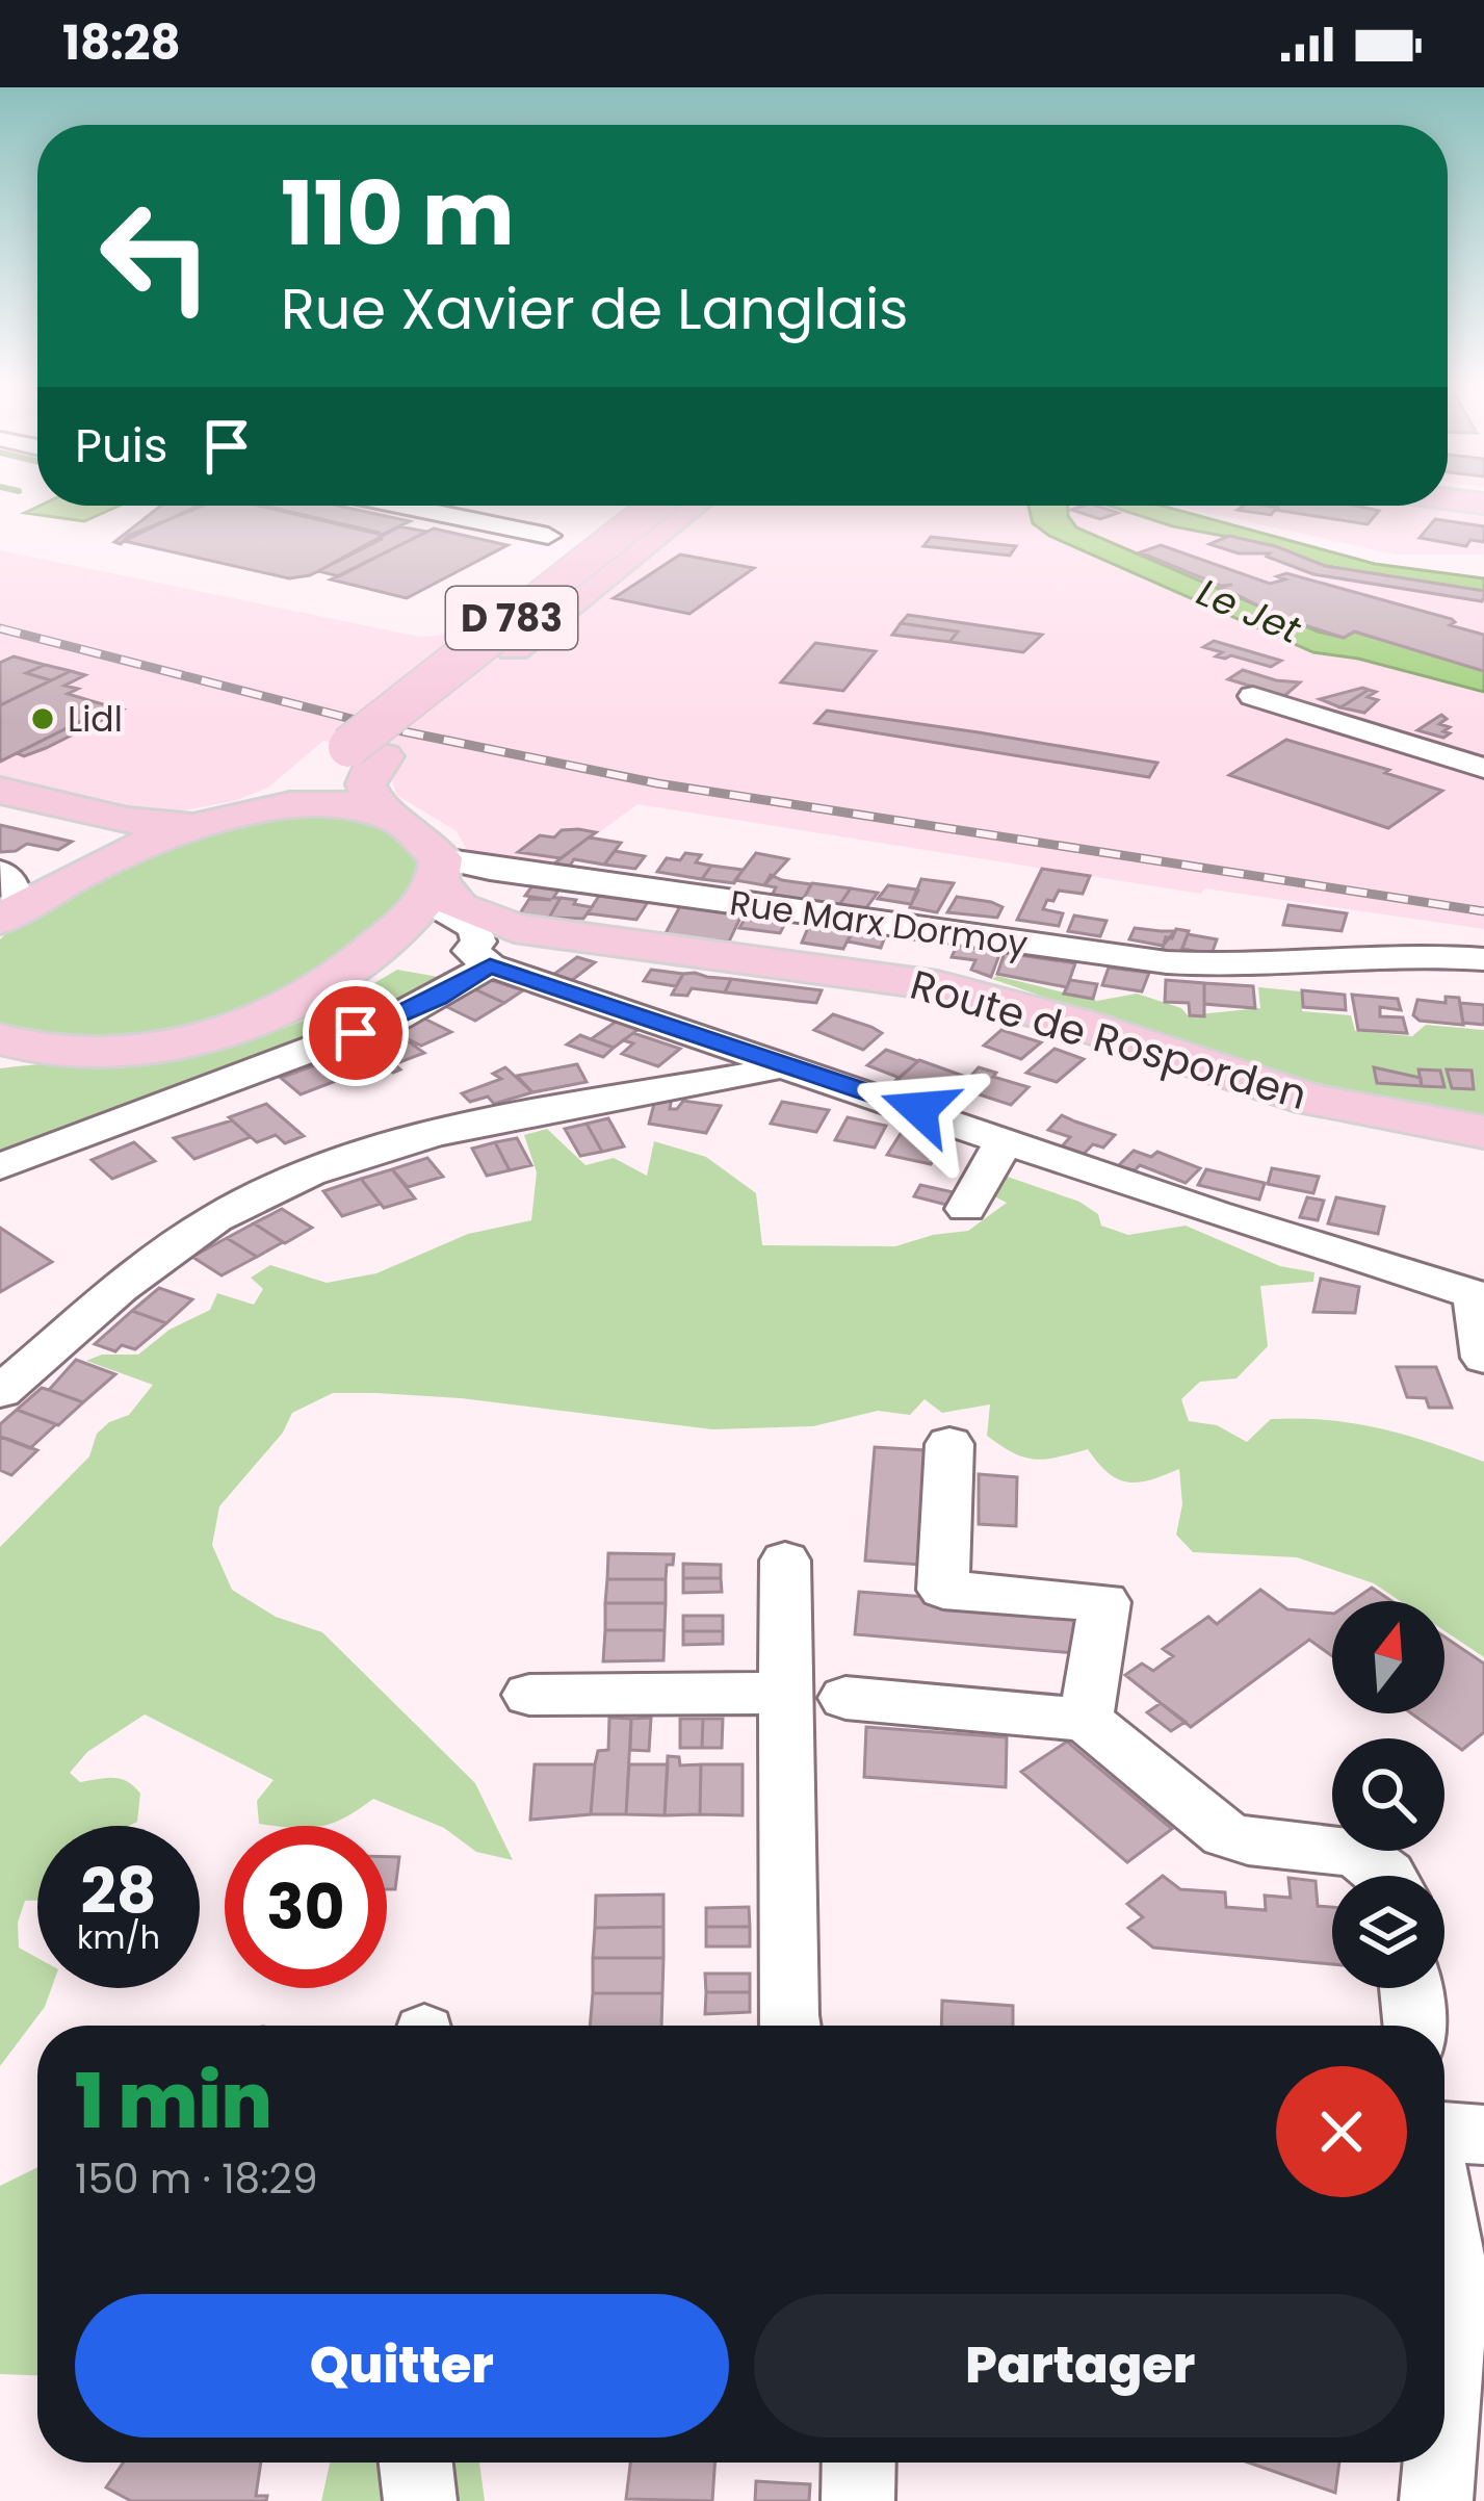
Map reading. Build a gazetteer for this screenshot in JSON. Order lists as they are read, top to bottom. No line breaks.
{"streets":{"main road":["D 783","Route de Rosporden"],"street":["Rue Marx Dormoy"]},"crossings":[["Rue Marx Dormoy","Route de Rosporden"]],"water":["Le Jet"],"places":["Lidl"],"north":"top","page":{"status":"18:28","turn":["110 m","Rue Xavier de Langlais"],"then":"Puis","speed":"28 km/h","limit":"30","heading":["1 min","150 m · 18:29"],"buttons":["Quitter","Partager"]}}
